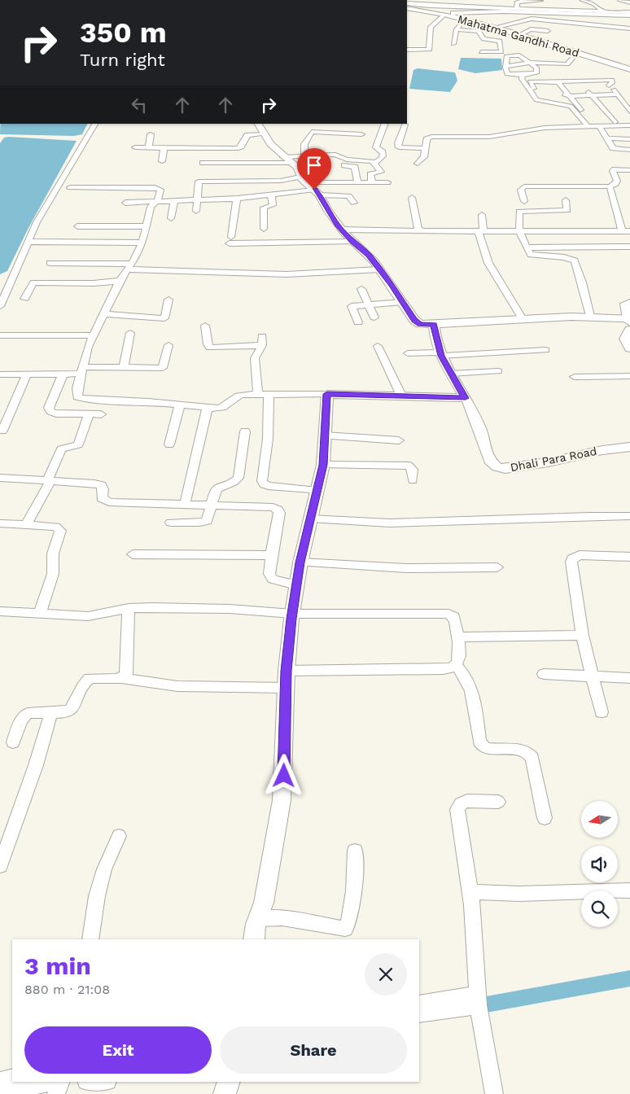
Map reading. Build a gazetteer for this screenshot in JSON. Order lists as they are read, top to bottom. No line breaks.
{"streets":{"main road":["Mahatma Gandhi Road"],"street":["Dhali Para Road"]},"north":"left","page":{"turn":["350 m","Turn right"],"heading":["3 min","880 m · 21:08"],"buttons":["Exit","Share"]}}
